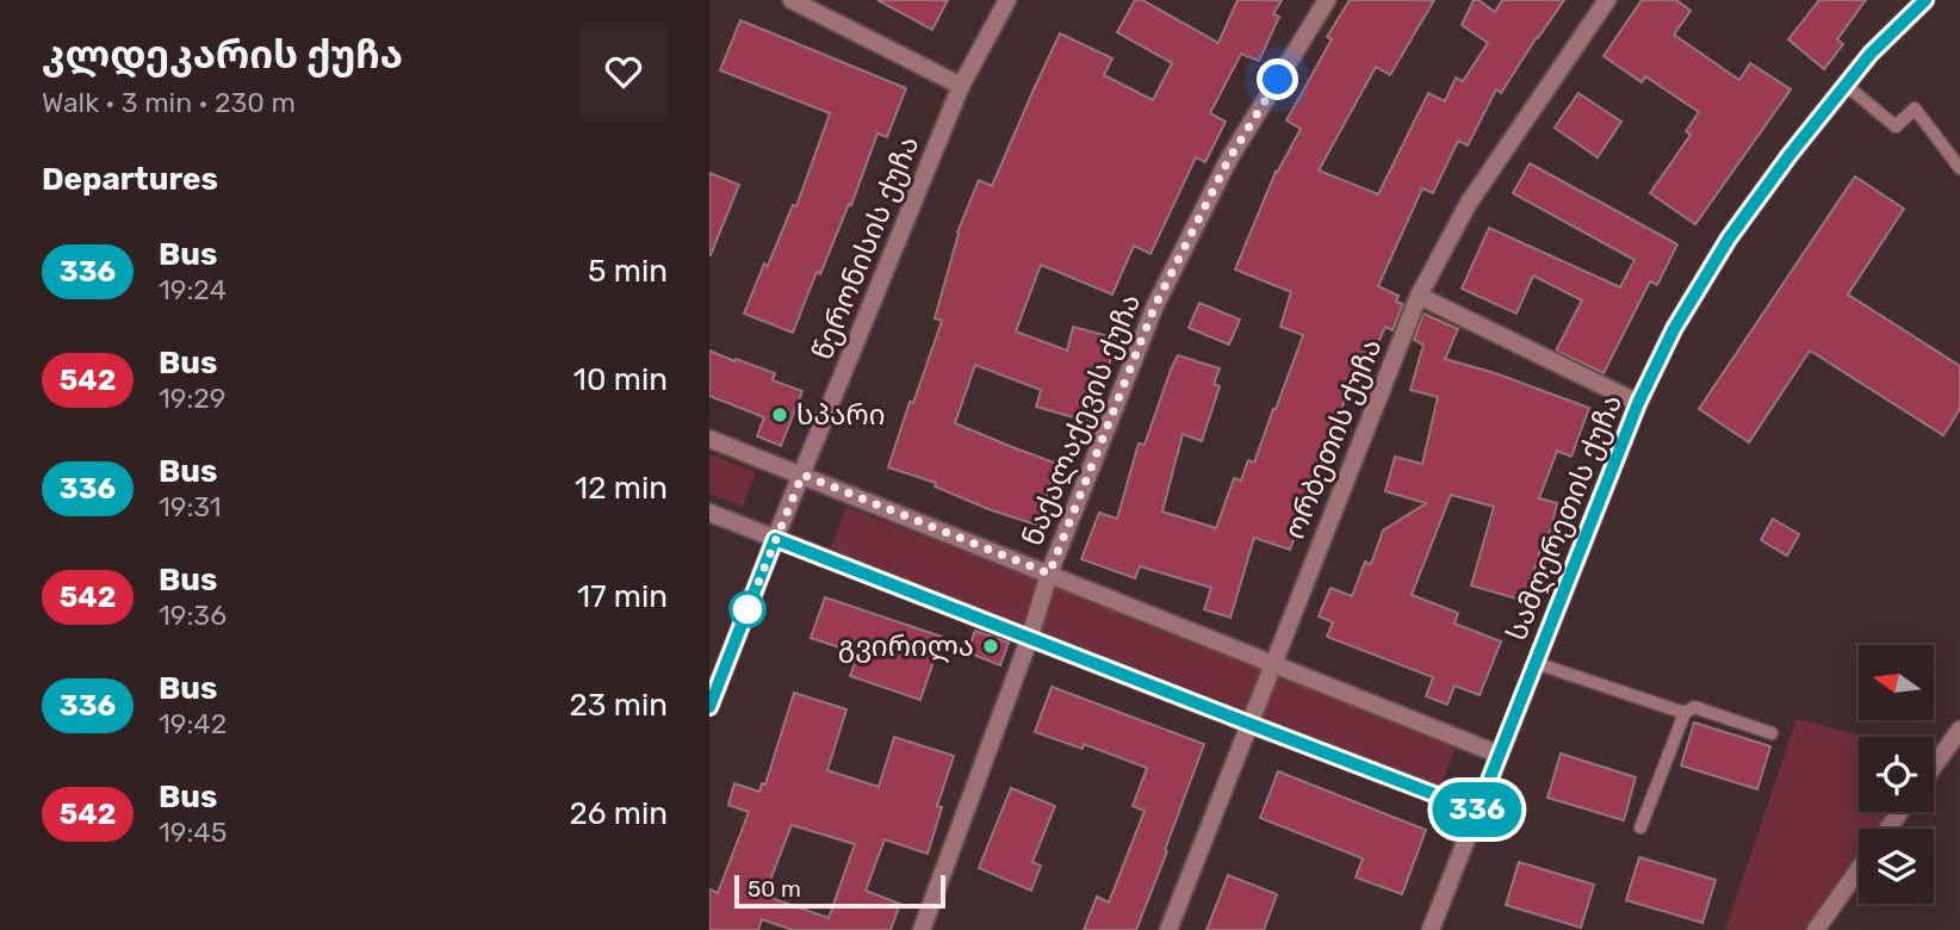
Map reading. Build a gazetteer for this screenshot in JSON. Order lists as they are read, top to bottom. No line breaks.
{"streets":{"street":["წერონისის ქუჩა","ნაქალაქევის ქუჩა","ორბეთის ქუჩა","სამღერეთის ქუჩა"]},"places":["სპარი","გვირილა"],"lines":["bus line 336"],"scale_bar":"50 m","north":"left","page":{"heading":[["კლდეკარის ქუჩა","Walk · 3 min · 230 m"],"Departures"],"on_map":"336","list":[{"mark":"336","name":"Bus","note":"19:24","value":"5 min"},{"mark":"542","name":"Bus","note":"19:29","value":"10 min"},{"mark":"336","name":"Bus","note":"19:31","value":"12 min"},{"mark":"542","name":"Bus","note":"19:36","value":"17 min"},{"mark":"336","name":"Bus","note":"19:42","value":"23 min"},{"mark":"542","name":"Bus","note":"19:45","value":"26 min"}],"scale":"50 m"}}
